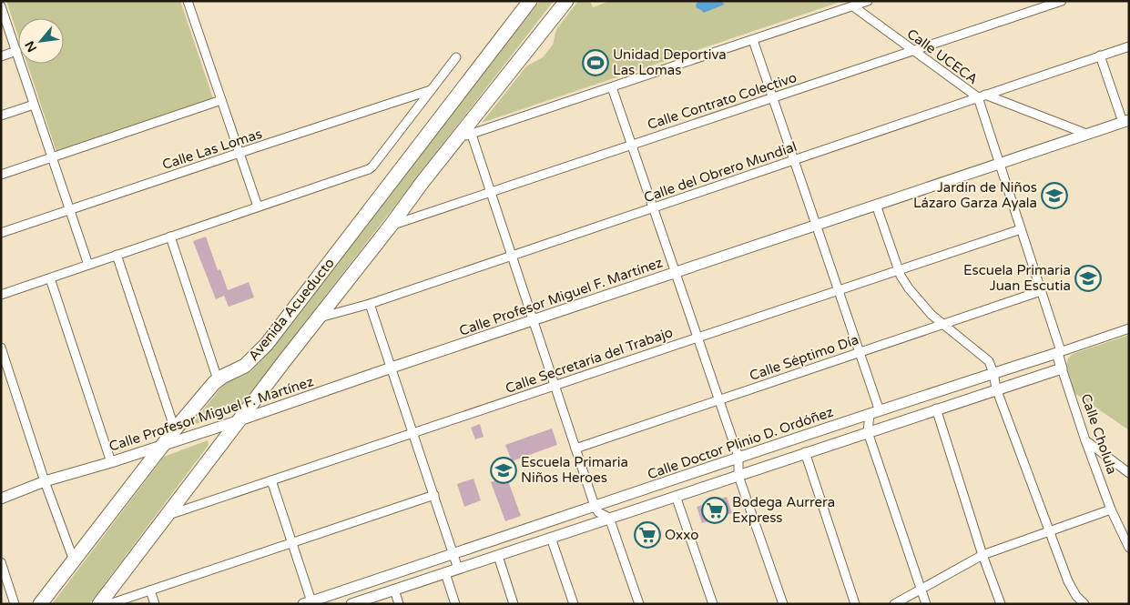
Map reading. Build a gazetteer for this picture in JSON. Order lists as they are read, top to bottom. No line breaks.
{"streets":{"main road":["Avenida Acueducto"],"street":["Calle UCECA","Calle Contrato Colectivo","Calle Las Lomas","Calle del Obrero Mundial","Calle Profesor Miguel F. Martínez","Calle Séptimo Día","Calle Secretaría del Trabajo","Calle Cholula","Calle Doctor Plinio D. Ordóñez"]},"crossings":[["Calle UCECA","Calle Contrato Colectivo"],["Calle UCECA","Calle del Obrero Mundial"],["Calle UCECA","Calle Profesor Miguel F. Martínez"],["Calle UCECA","Calle Séptimo Día"],["Calle UCECA","Calle Secretaría del Trabajo"],["Calle UCECA","Calle Cholula"],["Calle UCECA","Calle Doctor Plinio D. Ordóñez"],["Calle Contrato Colectivo","Avenida Acueducto"],["Calle del Obrero Mundial","Avenida Acueducto"],["Calle Profesor Miguel F. Martínez","Avenida Acueducto"],["Avenida Acueducto","Calle Secretaría del Trabajo"],["Calle Cholula","Calle Doctor Plinio D. Ordóñez"]],"places":{"sports":["Unidad Deportiva Las Lomas"],"school or university":["Jardín de Niños Lázaro Garza Ayala","Escuela Primaria Juan Escutia","Escuela Primaria Niños Heroes"],"supermarket":["Bodega Aurrera Express","Oxxo"]},"north":"bottom left"}
